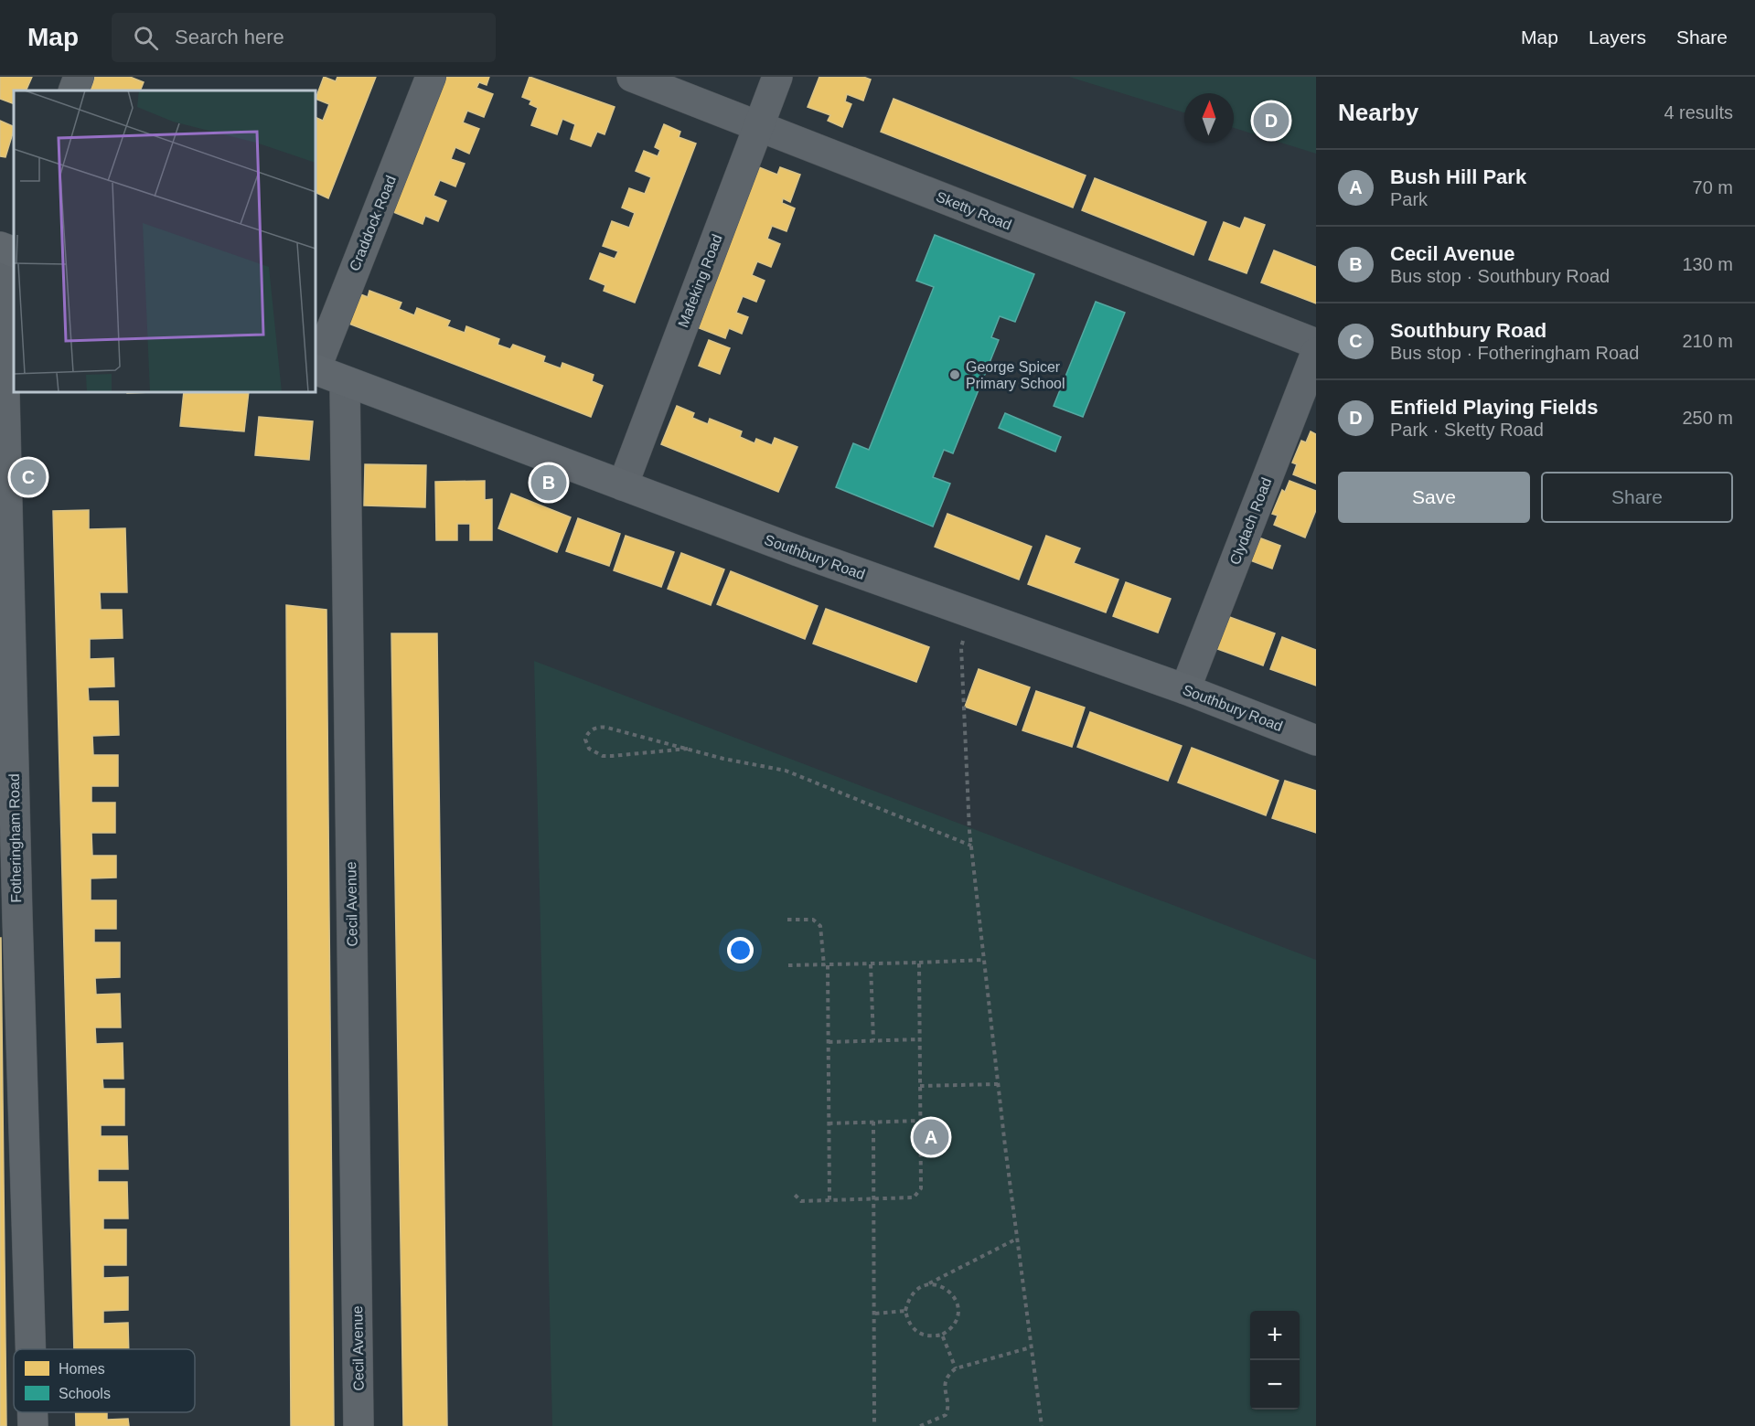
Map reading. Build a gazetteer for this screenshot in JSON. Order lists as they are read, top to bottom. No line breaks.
{"streets":{"main road":["Southbury Road"],"street":["Sketty Road","Craddock Road","Mafeking Road","Clydach Road","Fotheringham Road","Cecil Avenue"]},"crossings":[["Sketty Road","Mafeking Road"],["Mafeking Road","Southbury Road"],["Clydach Road","Southbury Road"],["Southbury Road","Cecil Avenue"]],"places":["George Spicer Primary School"],"legend":["Homes","Schools"],"north":"top","page":{"header":"Map","search":"Search here","nav":["Map","Layers","Share"],"heading":["Nearby","4 results"],"pins":["D","C","B","A"],"list":[{"mark":"A","name":"Bush Hill Park","note":"Park","value":"70 m"},{"mark":"B","name":"Cecil Avenue","note":"Bus stop · Southbury Road","value":"130 m"},{"mark":"C","name":"Southbury Road","note":"Bus stop · Fotheringham Road","value":"210 m"},{"mark":"D","name":"Enfield Playing Fields","note":"Park · Sketty Road","value":"250 m"}],"buttons":["Save","Share"],"map_buttons":["+","−"]}}
